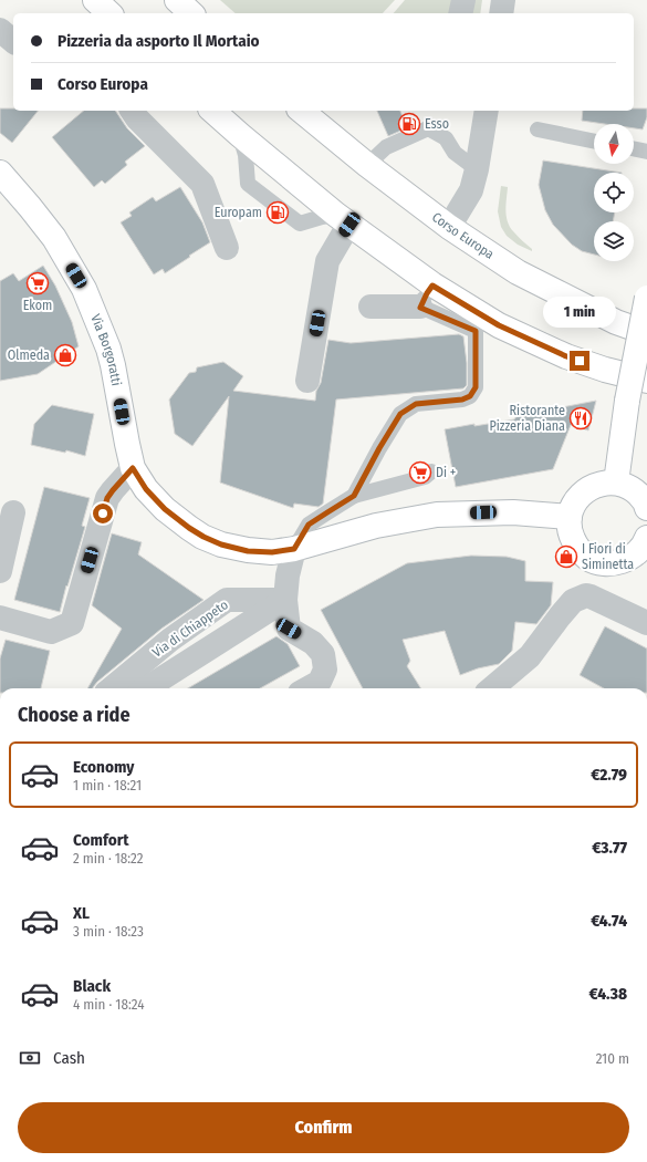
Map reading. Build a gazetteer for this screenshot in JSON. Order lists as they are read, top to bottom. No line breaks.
{"streets":{"street":["Corso Europa","Via Borgoratti","Via di Chiappeto"]},"places":{"fuel station":["Esso","Europam"],"supermarket":["Ekom","Di +"],"shop":["Olmeda","I Fiori di Siminetta"],"restaurant":["Ristorante Pizzeria Diana"]},"north":"bottom","page":{"banner":["Pizzeria da asporto Il Mortaio","Corso Europa"],"bubble":"1 min","heading":"Choose a ride","list":[{"name":"Economy","note":"1 min · 18:21","value":"€2.79"},{"name":"Comfort","note":"2 min · 18:22","value":"€3.77"},{"name":"XL","note":"3 min · 18:23","value":"€4.74"},{"name":"Black","note":"4 min · 18:24","value":"€4.38"}],"pay":["Cash","210 m"],"buttons":"Confirm"}}
